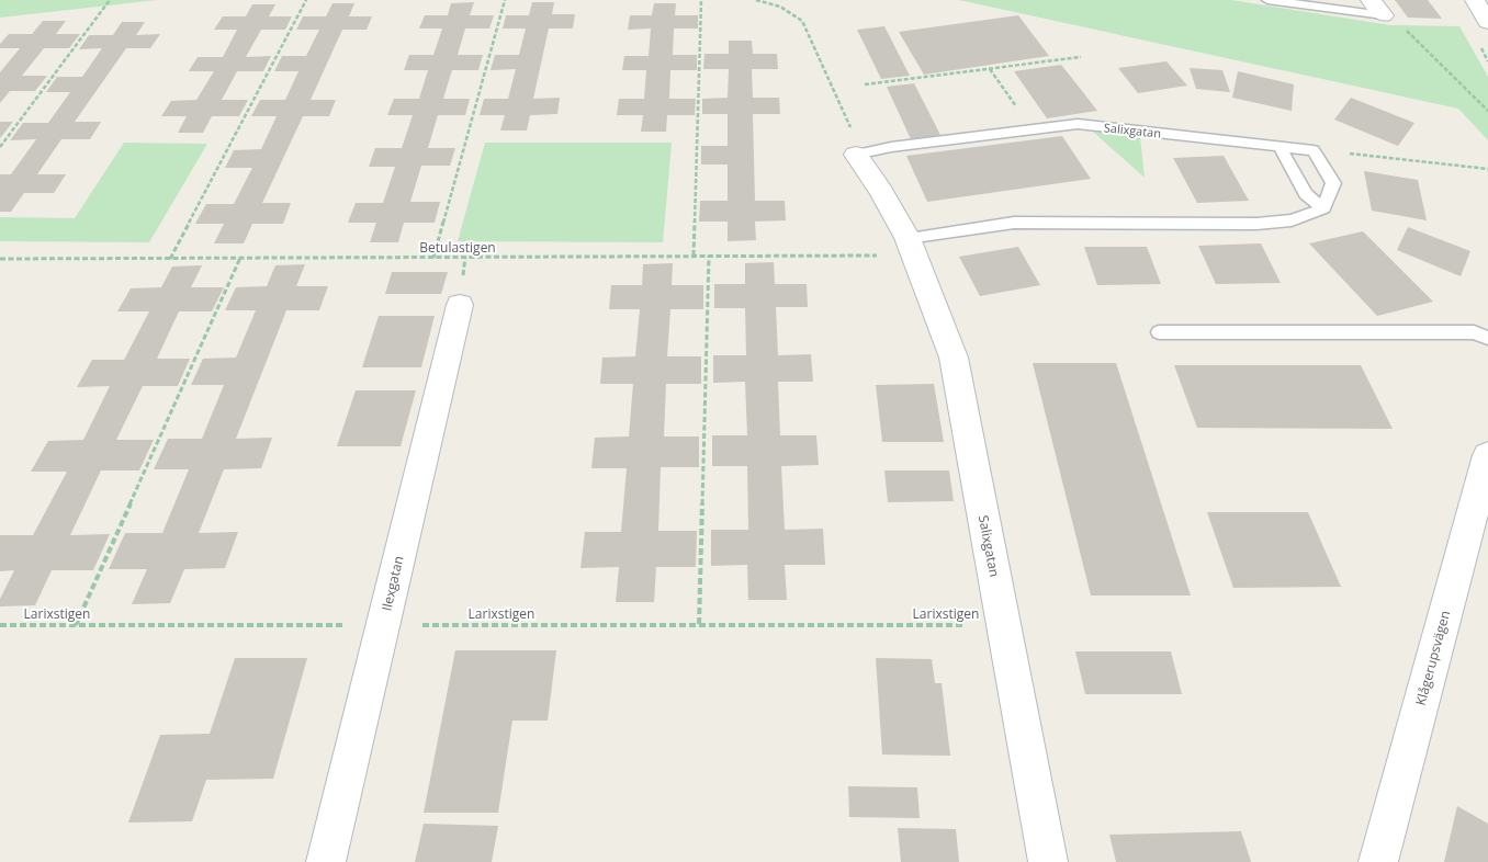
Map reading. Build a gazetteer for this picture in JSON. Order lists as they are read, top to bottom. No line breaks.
{"streets":{"street":["Salixgatan","Ilexgatan","Klågerupsvägen"],"path":["Betulastigen","Larixstigen"]},"crossings":[["Salixgatan","Betulastigen"],["Salixgatan","Larixstigen"],["Ilexgatan","Larixstigen"]]}
